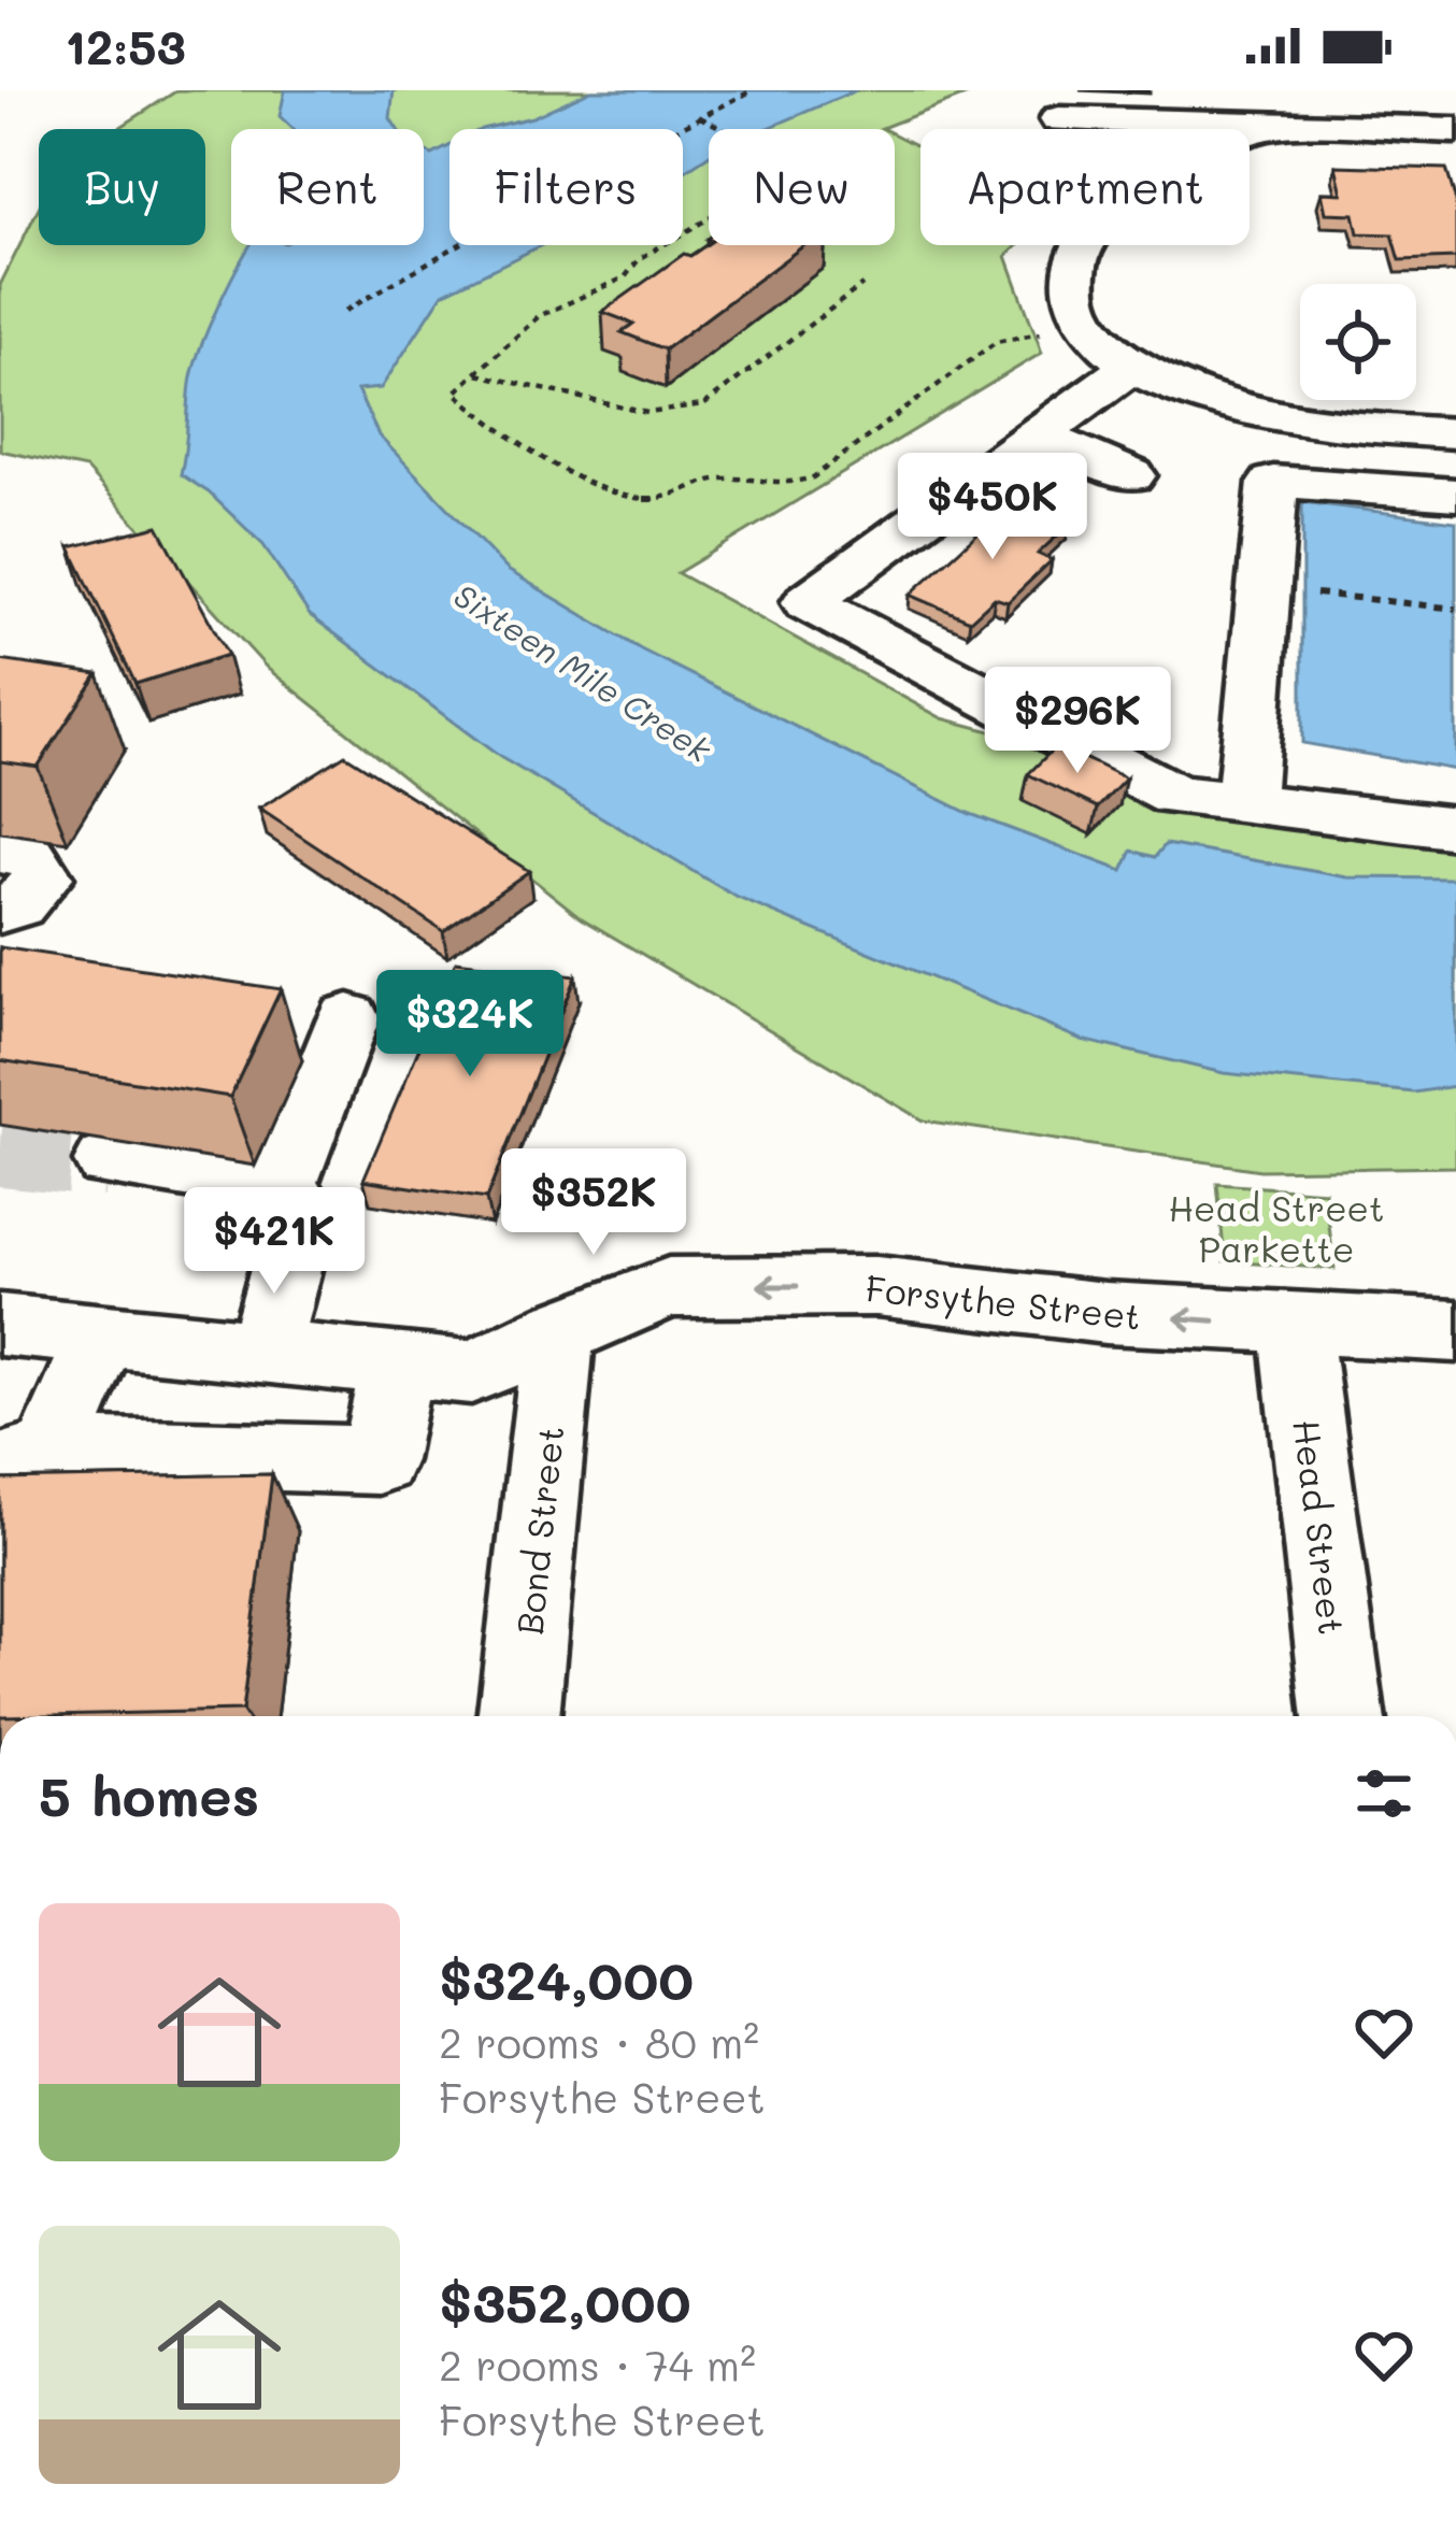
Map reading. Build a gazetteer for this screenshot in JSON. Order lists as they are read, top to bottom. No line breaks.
{"streets":{"street":["Forsythe Street","Head Street","Bond Street"]},"crossings":[["Forsythe Street","Head Street"],["Forsythe Street","Bond Street"]],"one_way":["Forsythe Street"],"water":["Sixteen Mile Creek"],"parks":["Head Street Parkette"],"page":{"status":"12:53","chip":["Buy","Rent","Filters","New","Apartment"],"price":["$450K","$296K","$324K","$352K","$421K"],"heading":"5 homes","list":[{"name":"$324,000","note":"2 rooms · 80 m² · Forsythe Street"},{"name":"$352,000","note":"2 rooms · 74 m² · Forsythe Street"}]}}
